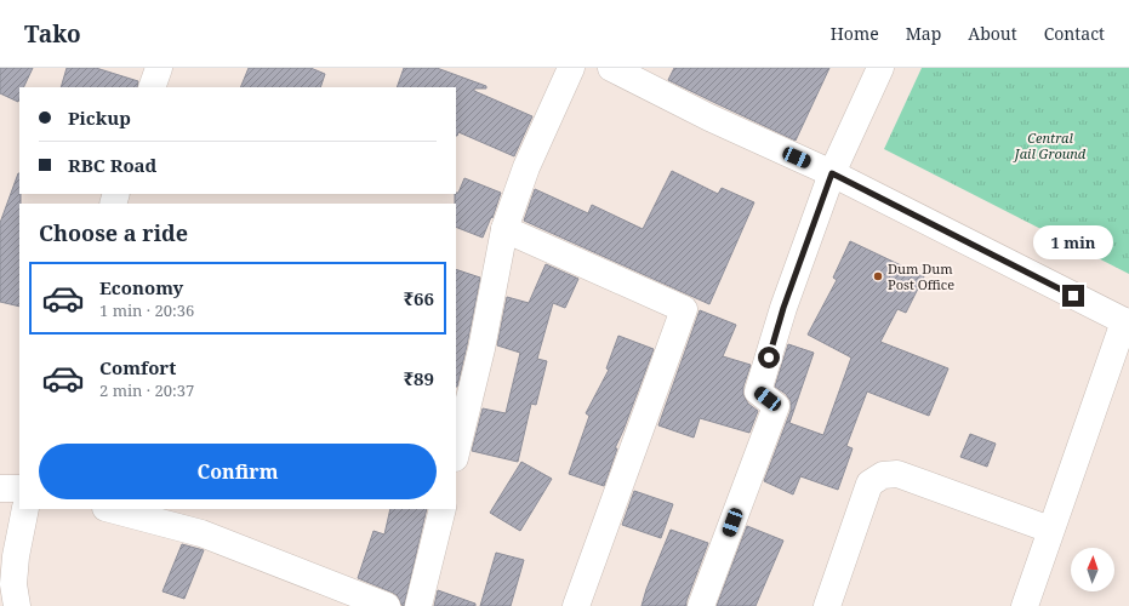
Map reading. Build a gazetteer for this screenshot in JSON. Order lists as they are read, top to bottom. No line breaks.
{"parks":["Central Jail Ground"],"places":["Dum Dum Post Office"],"north":"top","page":{"header":"Tako","nav":["Home","Map","About","Contact"],"banner":["Pickup","RBC Road"],"heading":"Choose a ride","bubble":"1 min","list":[{"name":"Economy","note":"1 min · 20:36","value":"₹66"},{"name":"Comfort","note":"2 min · 20:37","value":"₹89"}],"buttons":"Confirm"}}
